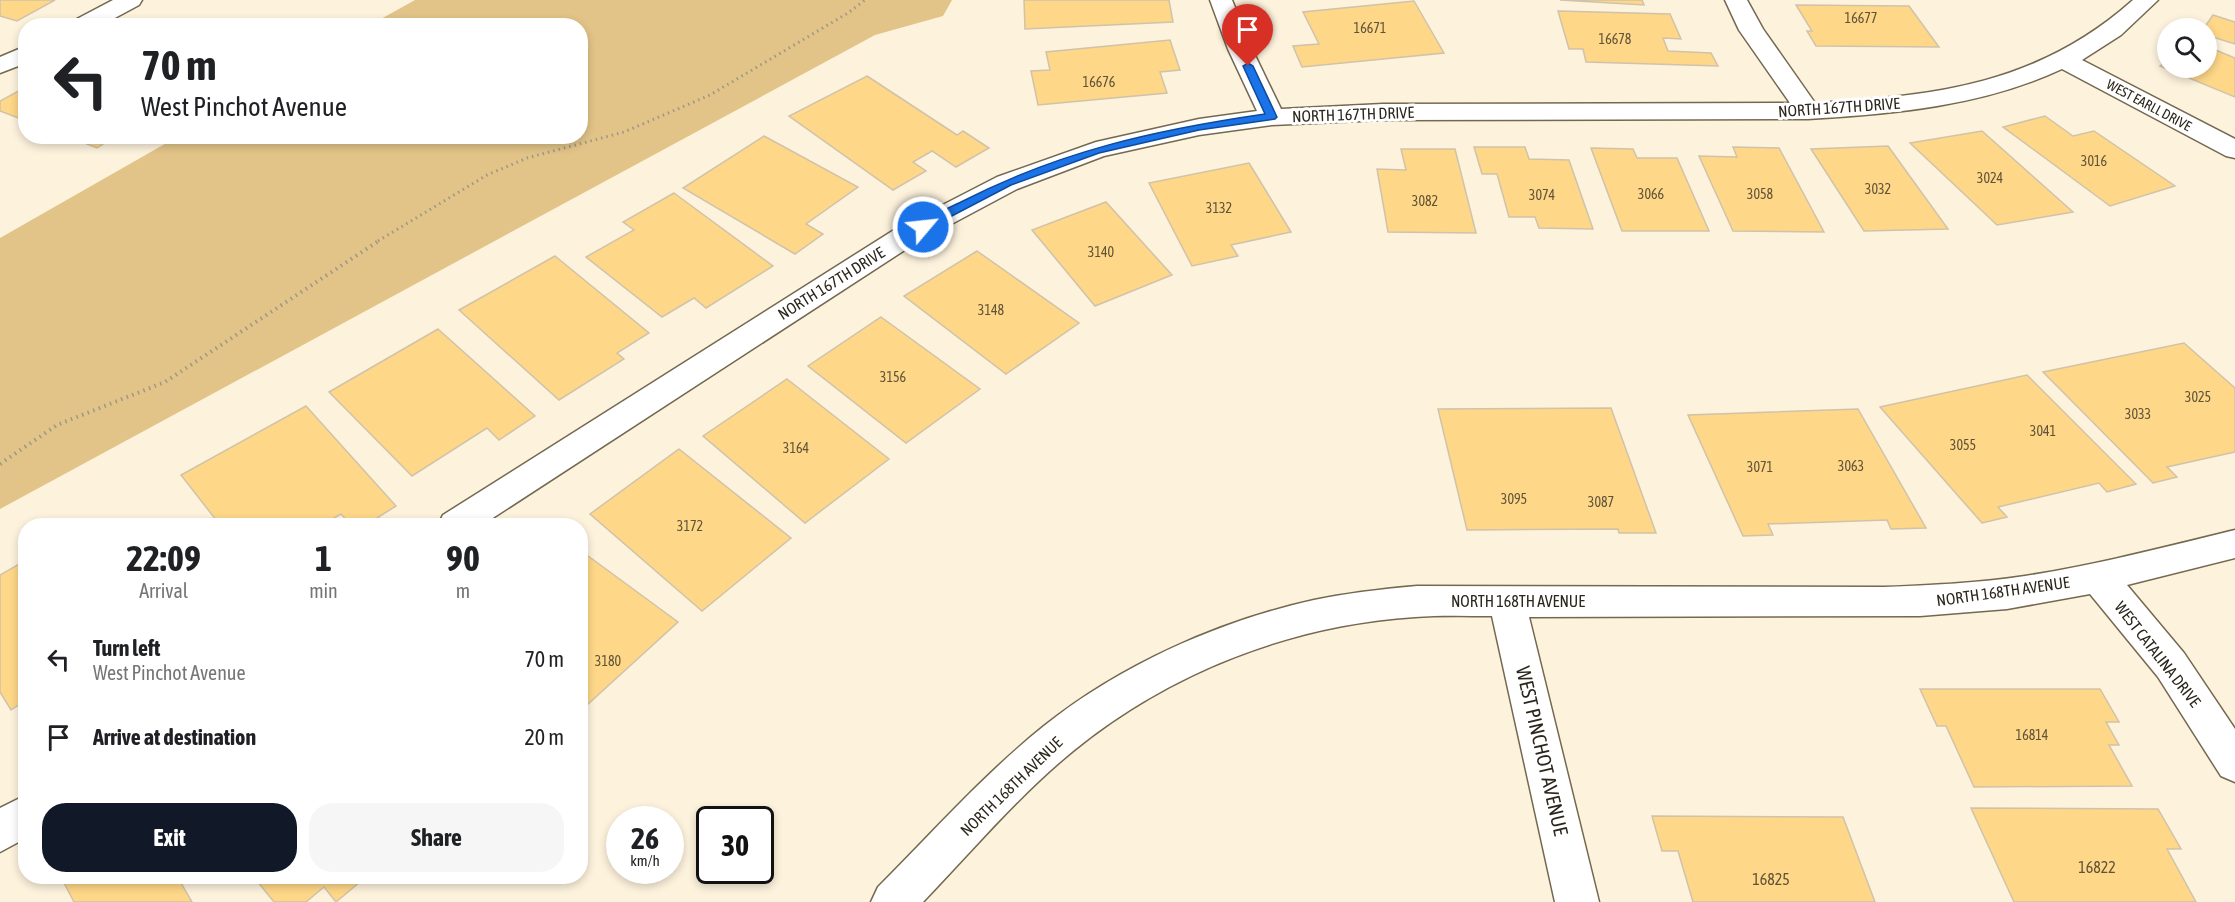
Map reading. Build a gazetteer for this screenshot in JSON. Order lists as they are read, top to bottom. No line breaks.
{"streets":{"street":["WEST EARLL DRIVE","NORTH 167TH DRIVE","NORTH 168TH AVENUE","WEST CATALINA DRIVE","WEST PINCHOT AVENUE"]},"crossings":[["WEST EARLL DRIVE","NORTH 167TH DRIVE"],["NORTH 168TH AVENUE","WEST CATALINA DRIVE"],["NORTH 168TH AVENUE","WEST PINCHOT AVENUE"]],"house_numbers":["16677","16671","16678","16676","3016","3024","3032","3066","3058","3074","3082","3132","3140","3148","3156","3025","3033","3041","3055","3164","3063","3071","3095","3087","3172","3180","16814","16822","16825"],"page":{"turn":["70 m","West Pinchot Avenue"],"eta":["22:09","Arrival","1","min","90","m"],"list":[{"name":"Turn left","note":"West Pinchot Avenue","value":"70 m"},{"name":"Arrive at destination","value":"20 m"}],"buttons":["Exit","Share"],"speed":"26 km/h","limit":"30"}}
